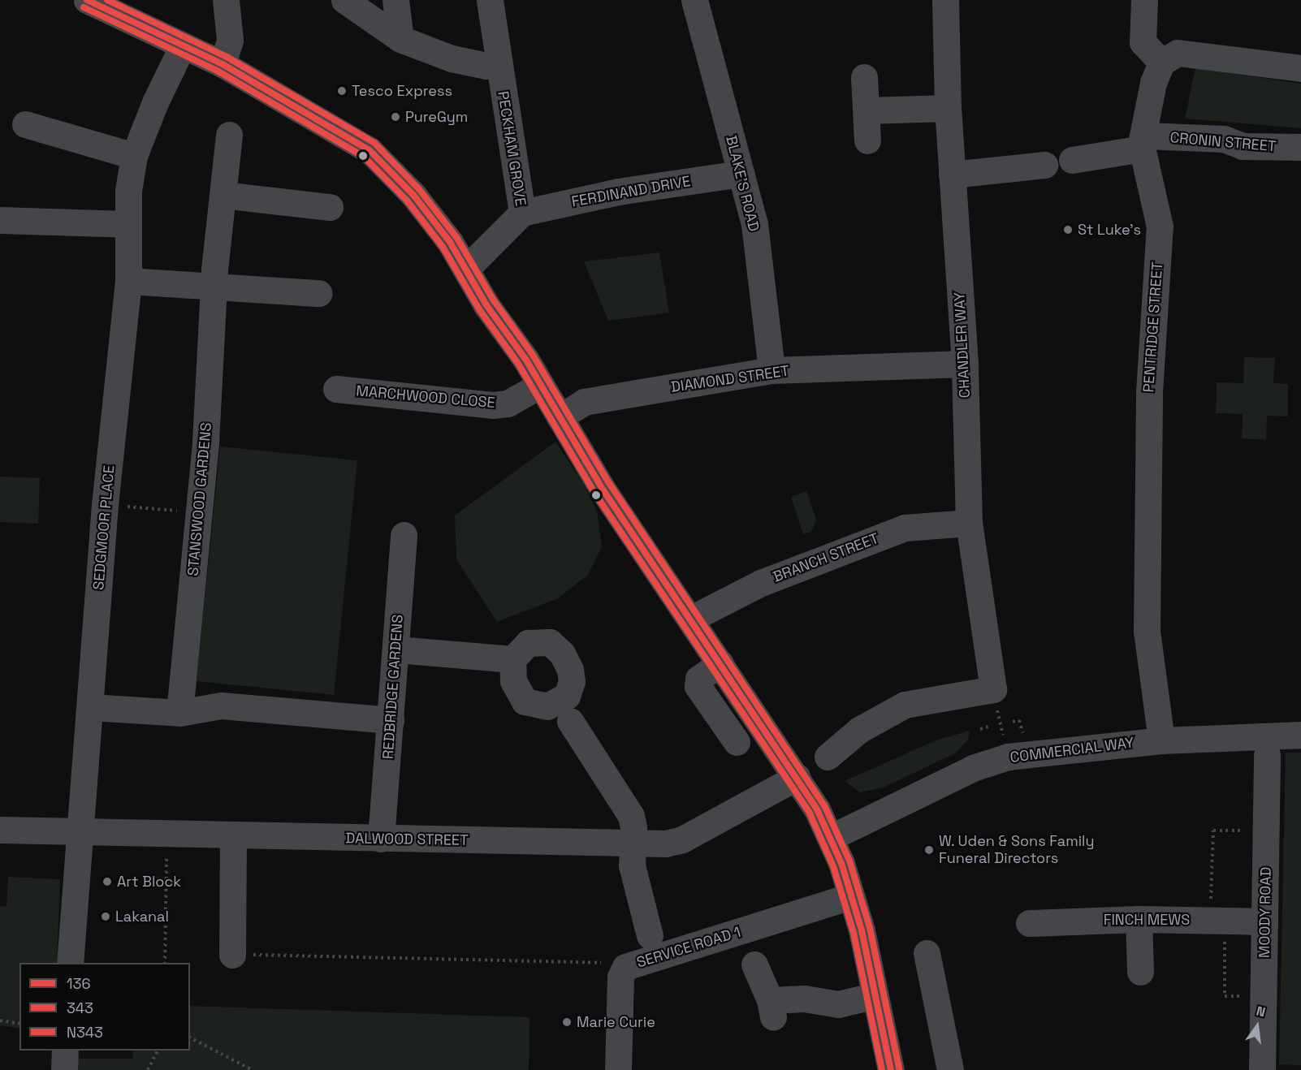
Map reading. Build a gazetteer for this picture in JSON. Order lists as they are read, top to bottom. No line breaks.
{"streets":{"street":["CRONIN STREET","PECKHAM GROVE","BLAKE'S ROAD","FERDINAND DRIVE","PENTRIDGE STREET","CHANDLER WAY","DIAMOND STREET","MARCHWOOD CLOSE","STANSWOOD GARDENS","SEDGMOOR PLACE","BRANCH STREET","REDBRIDGE GARDENS","COMMERCIAL WAY","DALWOOD STREET","MOODY ROAD","FINCH MEWS","SERVICE ROAD 1"]},"crossings":[["CRONIN STREET","PENTRIDGE STREET"],["PECKHAM GROVE","FERDINAND DRIVE"],["BLAKE'S ROAD","FERDINAND DRIVE"],["BLAKE'S ROAD","DIAMOND STREET"],["PENTRIDGE STREET","COMMERCIAL WAY"],["CHANDLER WAY","DIAMOND STREET"],["CHANDLER WAY","BRANCH STREET"],["SEDGMOOR PLACE","DALWOOD STREET"],["REDBRIDGE GARDENS","DALWOOD STREET"],["MOODY ROAD","FINCH MEWS"]],"places":["Tesco Express","PureGym","St Luke's","W. Uden & Sons Family Funeral Directors","Art Block","Lakanal","Marie Curie"],"lines":["transit line 136","transit line N343","transit line 343"],"legend":["136","343","N343"],"north":"top"}
